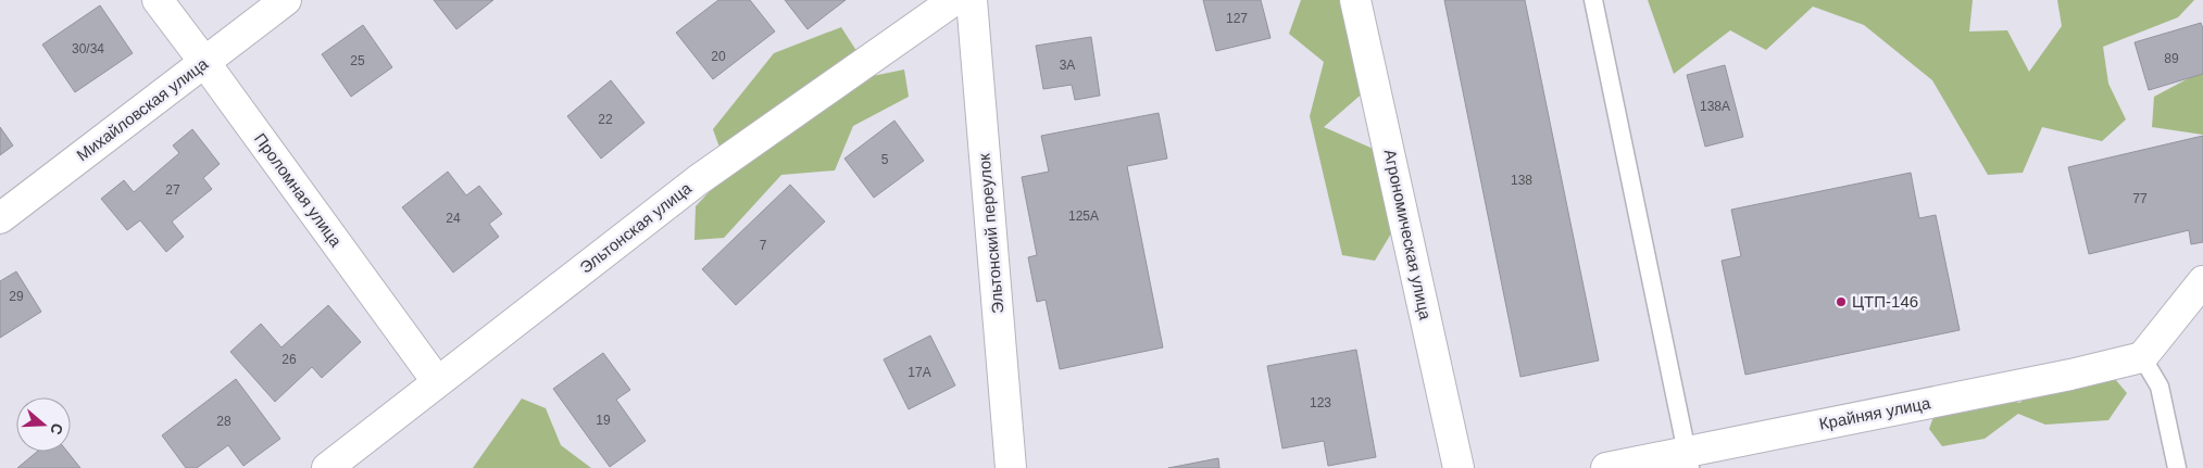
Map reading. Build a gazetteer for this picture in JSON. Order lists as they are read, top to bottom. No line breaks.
{"streets":{"street":["Михайловская улица","Проломная улица","Эльтонская улица","Эльтонский переулок","Агрономическая улица","Крайняя улица"]},"crossings":[["Михайловская улица","Проломная улица"],["Проломная улица","Эльтонская улица"]],"places":["ЦТП-146"],"house_numbers":["127","30/34","20","89","25","3А","138А","22","5","138","27","77","125А","24","7","29","26","17А","123","19","28"],"north":"right"}
